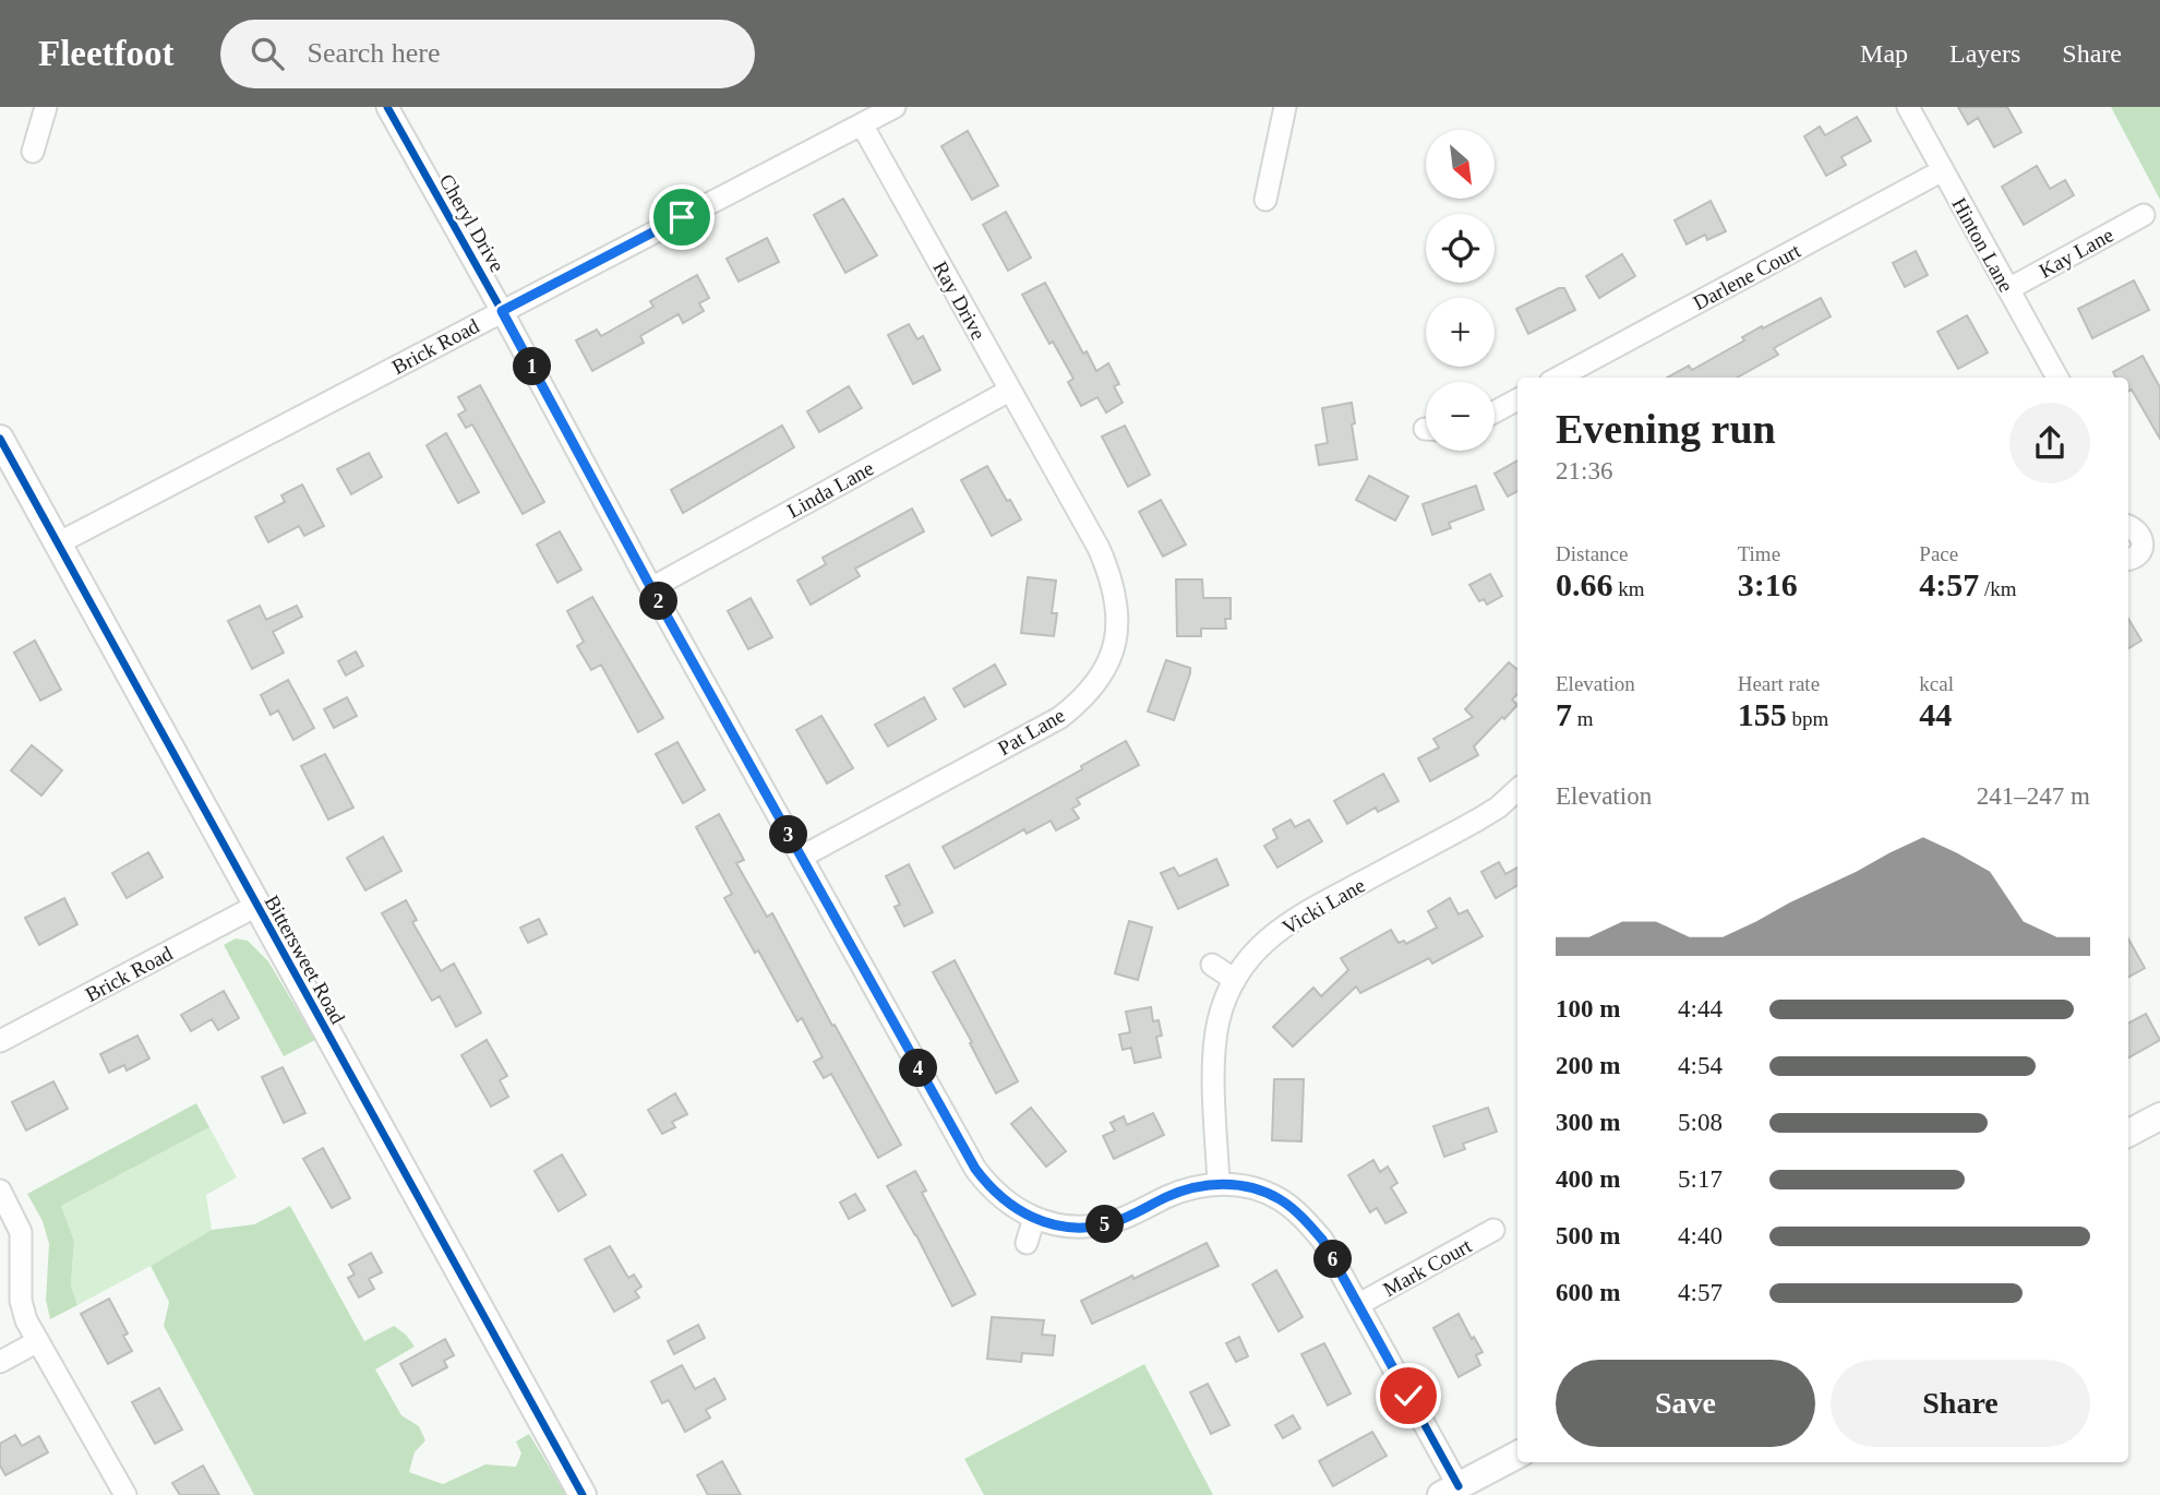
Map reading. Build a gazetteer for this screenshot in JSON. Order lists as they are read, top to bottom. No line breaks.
{"streets":{"street":["Cheryl Drive","Hinton Lane","Kay Lane","Darlene Court","Ray Drive","Brick Road","Linda Lane","Pat Lane","Vicki Lane","Bittersweet Road","Mark Court"]},"crossings":[["Cheryl Drive","Brick Road"],["Cheryl Drive","Linda Lane"],["Cheryl Drive","Pat Lane"],["Cheryl Drive","Vicki Lane"],["Cheryl Drive","Mark Court"],["Hinton Lane","Kay Lane"],["Hinton Lane","Darlene Court"],["Ray Drive","Brick Road"],["Ray Drive","Linda Lane"],["Ray Drive","Pat Lane"],["Brick Road","Bittersweet Road"]],"north":"bottom right","page":{"header":"Fleetfoot","search":"Search here","nav":["Map","Layers","Share"],"map_buttons":["+","−"],"pins":["1","2","3","4","5","6"],"heading":["Evening run","21:36"],"stats":[["Distance","0.66 km"],["Time","3:16"],["Pace","4:57 /km"],["Elevation","7 m"],["Heart rate","155 bpm"],["kcal","44"]],"chart":["Elevation","241–247 m"],"list":[{"name":"100 m","note":"4:44"},{"name":"200 m","note":"4:54"},{"name":"300 m","note":"5:08"},{"name":"400 m","note":"5:17"},{"name":"500 m","note":"4:40"},{"name":"600 m","note":"4:57"}],"buttons":["Save","Share"]}}
